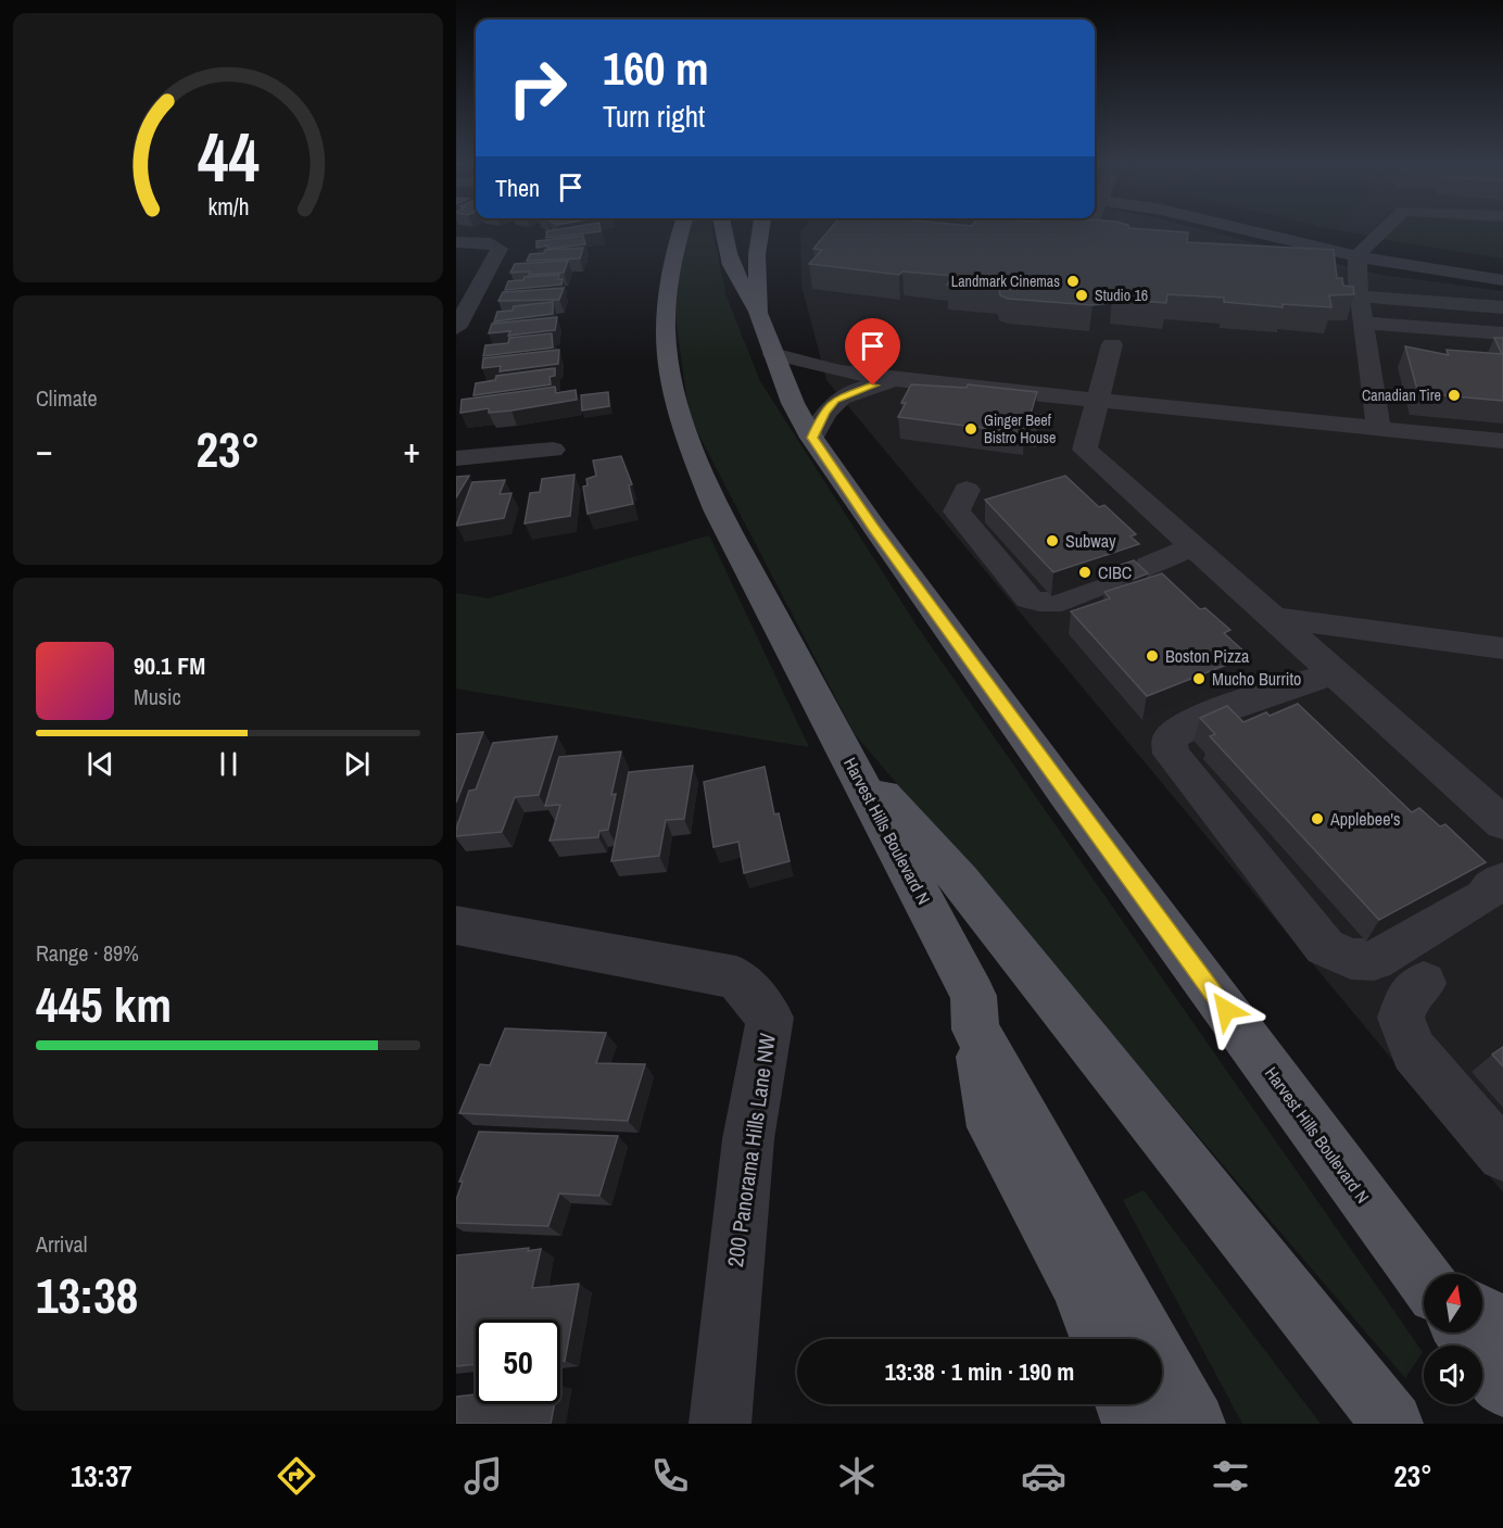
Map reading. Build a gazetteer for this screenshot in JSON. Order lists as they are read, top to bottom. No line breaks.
{"streets":{"main road":["Harvest Hills Boulevard N"],"street":["200 Panorama Hills Lane NW"]},"places":["Landmark Cinemas","Studio 16","Canadian Tire","Ginger Beef Bistro House","Subway","CIBC","Boston Pizza","Mucho Burrito","Applebee's"],"north":"top","page":{"turn":["160 m","Turn right"],"then":"Then","tile":["Climate",["Range · 89%","445 km"],["Arrival","13:38"]],"heat":["−","23°","+"],"song":["90.1 FM","Music"],"limit":"50","trip":"13:38 · 1 min · 190 m","tabs":["13:37","23°"],"gauge":["44","km/h"]}}
